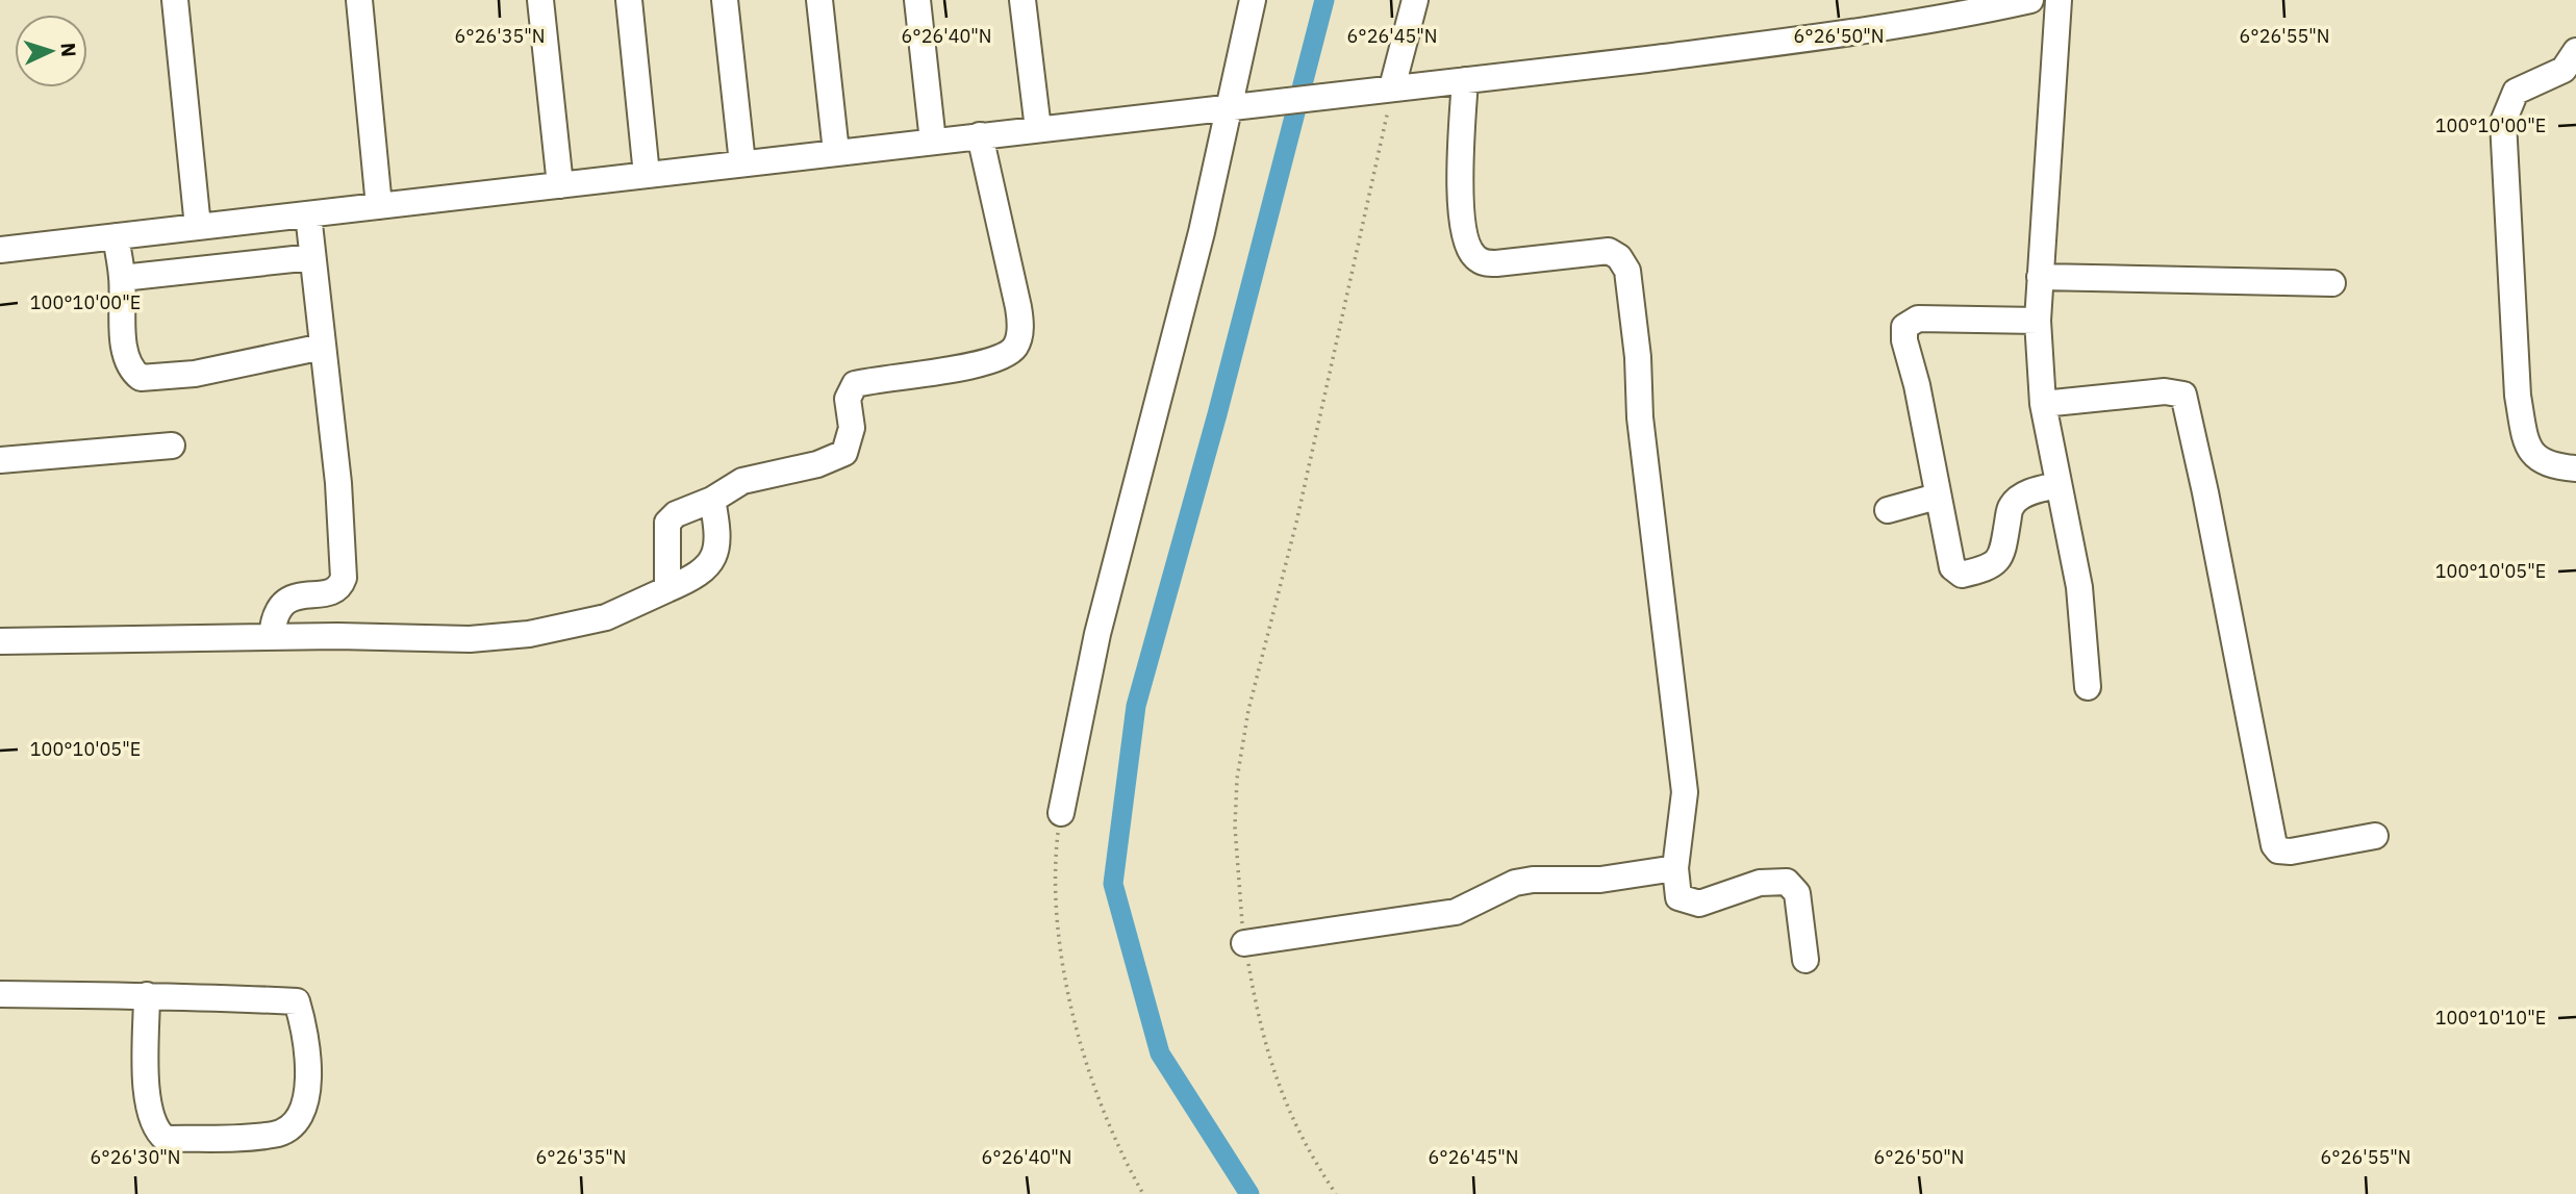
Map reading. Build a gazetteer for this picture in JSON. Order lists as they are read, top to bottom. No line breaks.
{"north":"right","coordinates":["6°26'35\"N","6°26'40\"N","6°26'45\"N","6°26'50\"N","6°26'55\"N","100°10'00\"E","100°10'05\"E","100°10'10\"E","6°26'30\"N"]}
